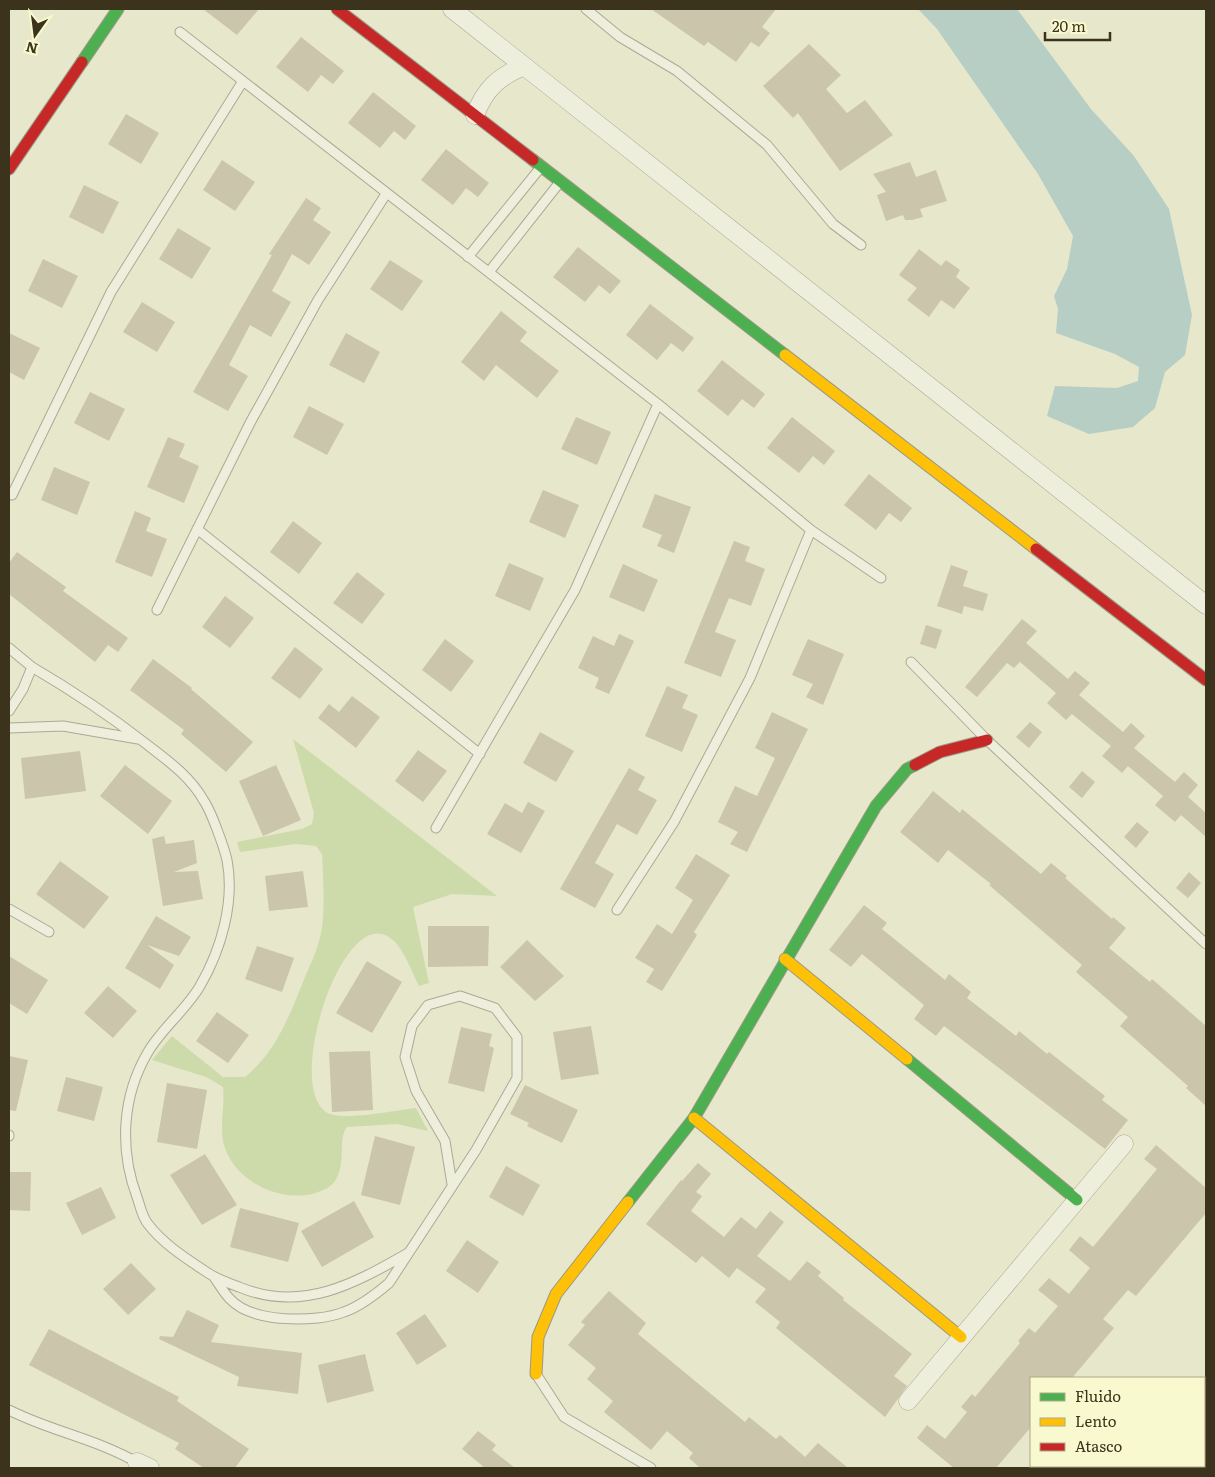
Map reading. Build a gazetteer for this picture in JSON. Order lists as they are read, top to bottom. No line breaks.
{"legend":["Fluido","Lento","Atasco"],"scale_bar":"20 m","north":"bottom"}
